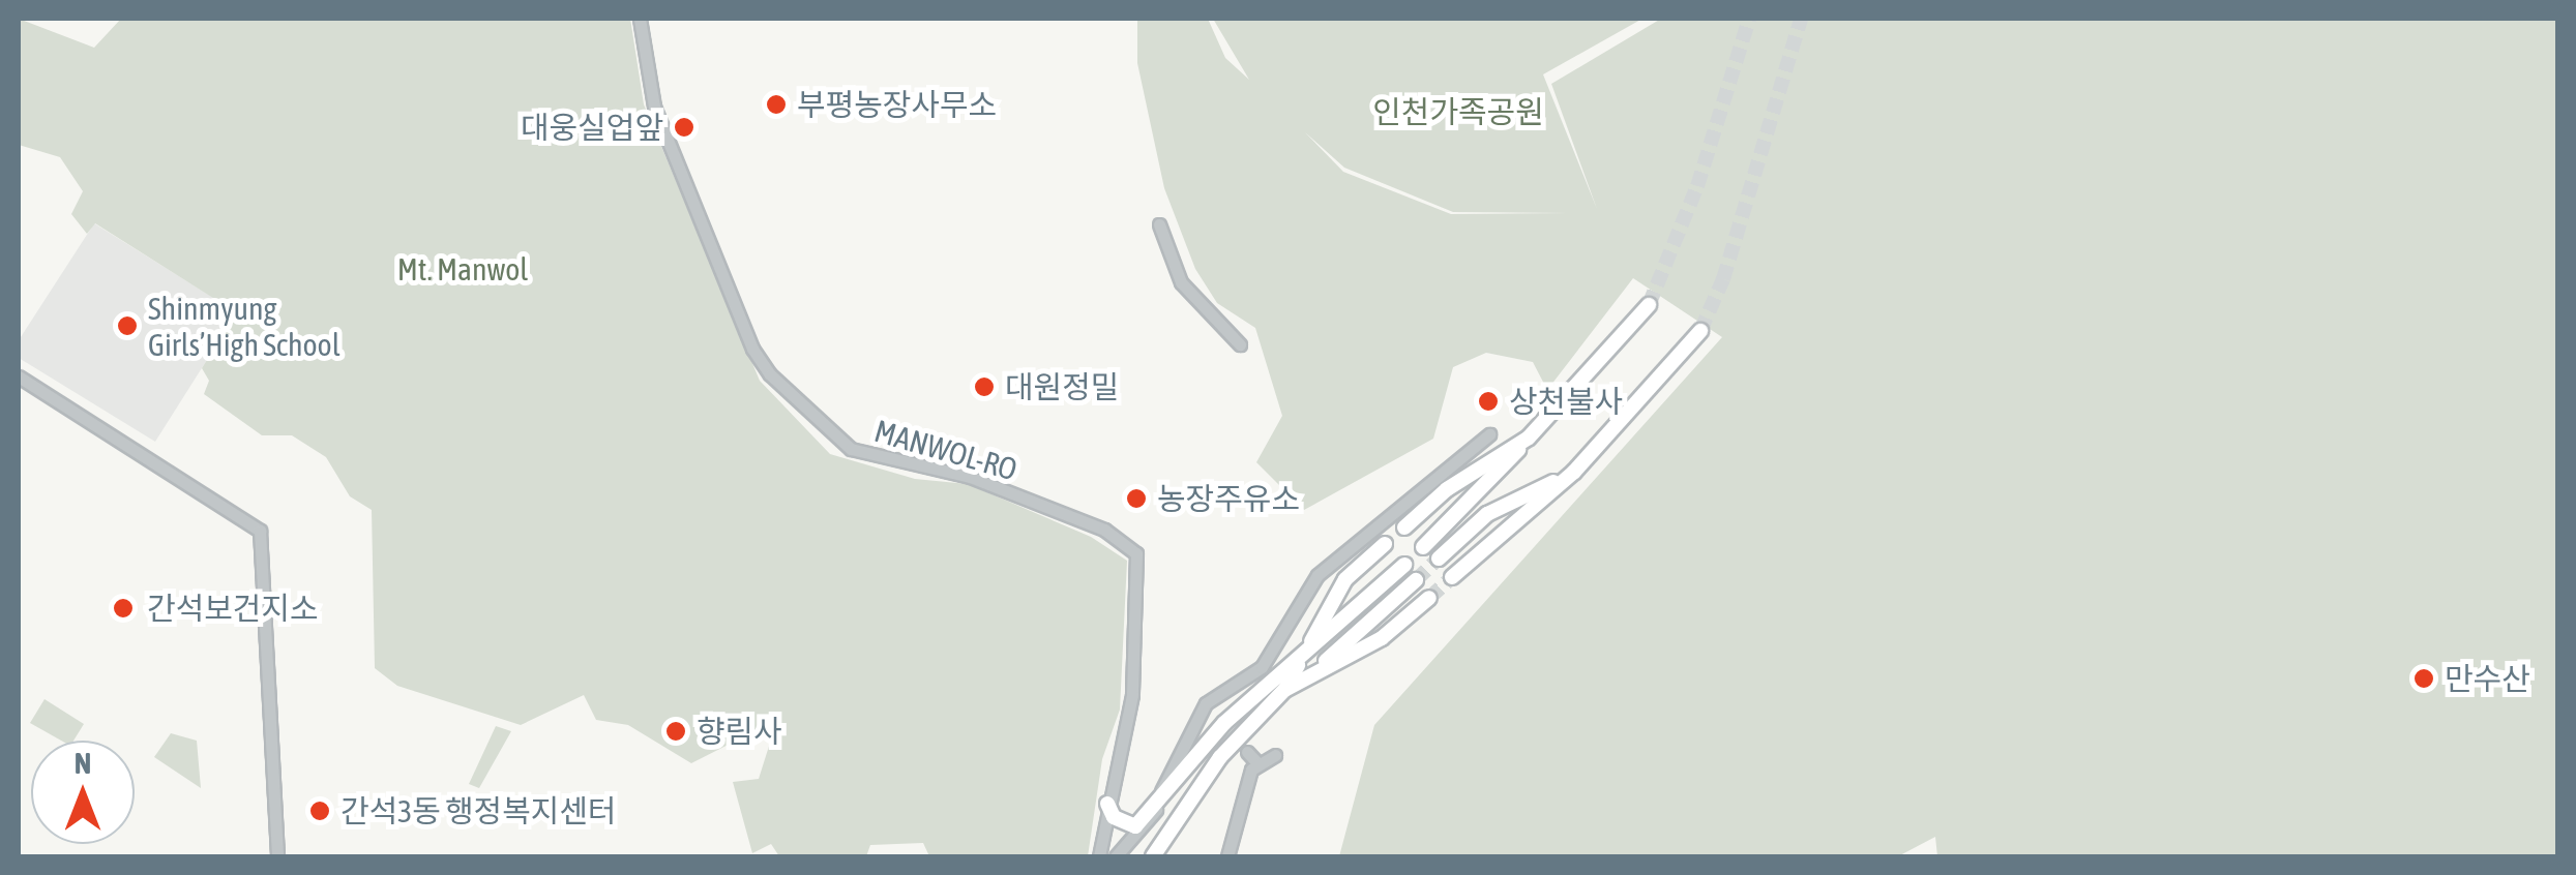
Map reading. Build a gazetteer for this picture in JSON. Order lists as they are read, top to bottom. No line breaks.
{"streets":{"street":["MANWOL-RO"]},"parks":["인천가족공원","Mt. Manwol"],"places":["부평농장사무소","대웅실업앞","Shinmyung Girls’High School","대원정밀","상천불사","농장주유소","간석보건지소","만수산","향림사","간석3동 행정복지센터"],"north":"top"}
